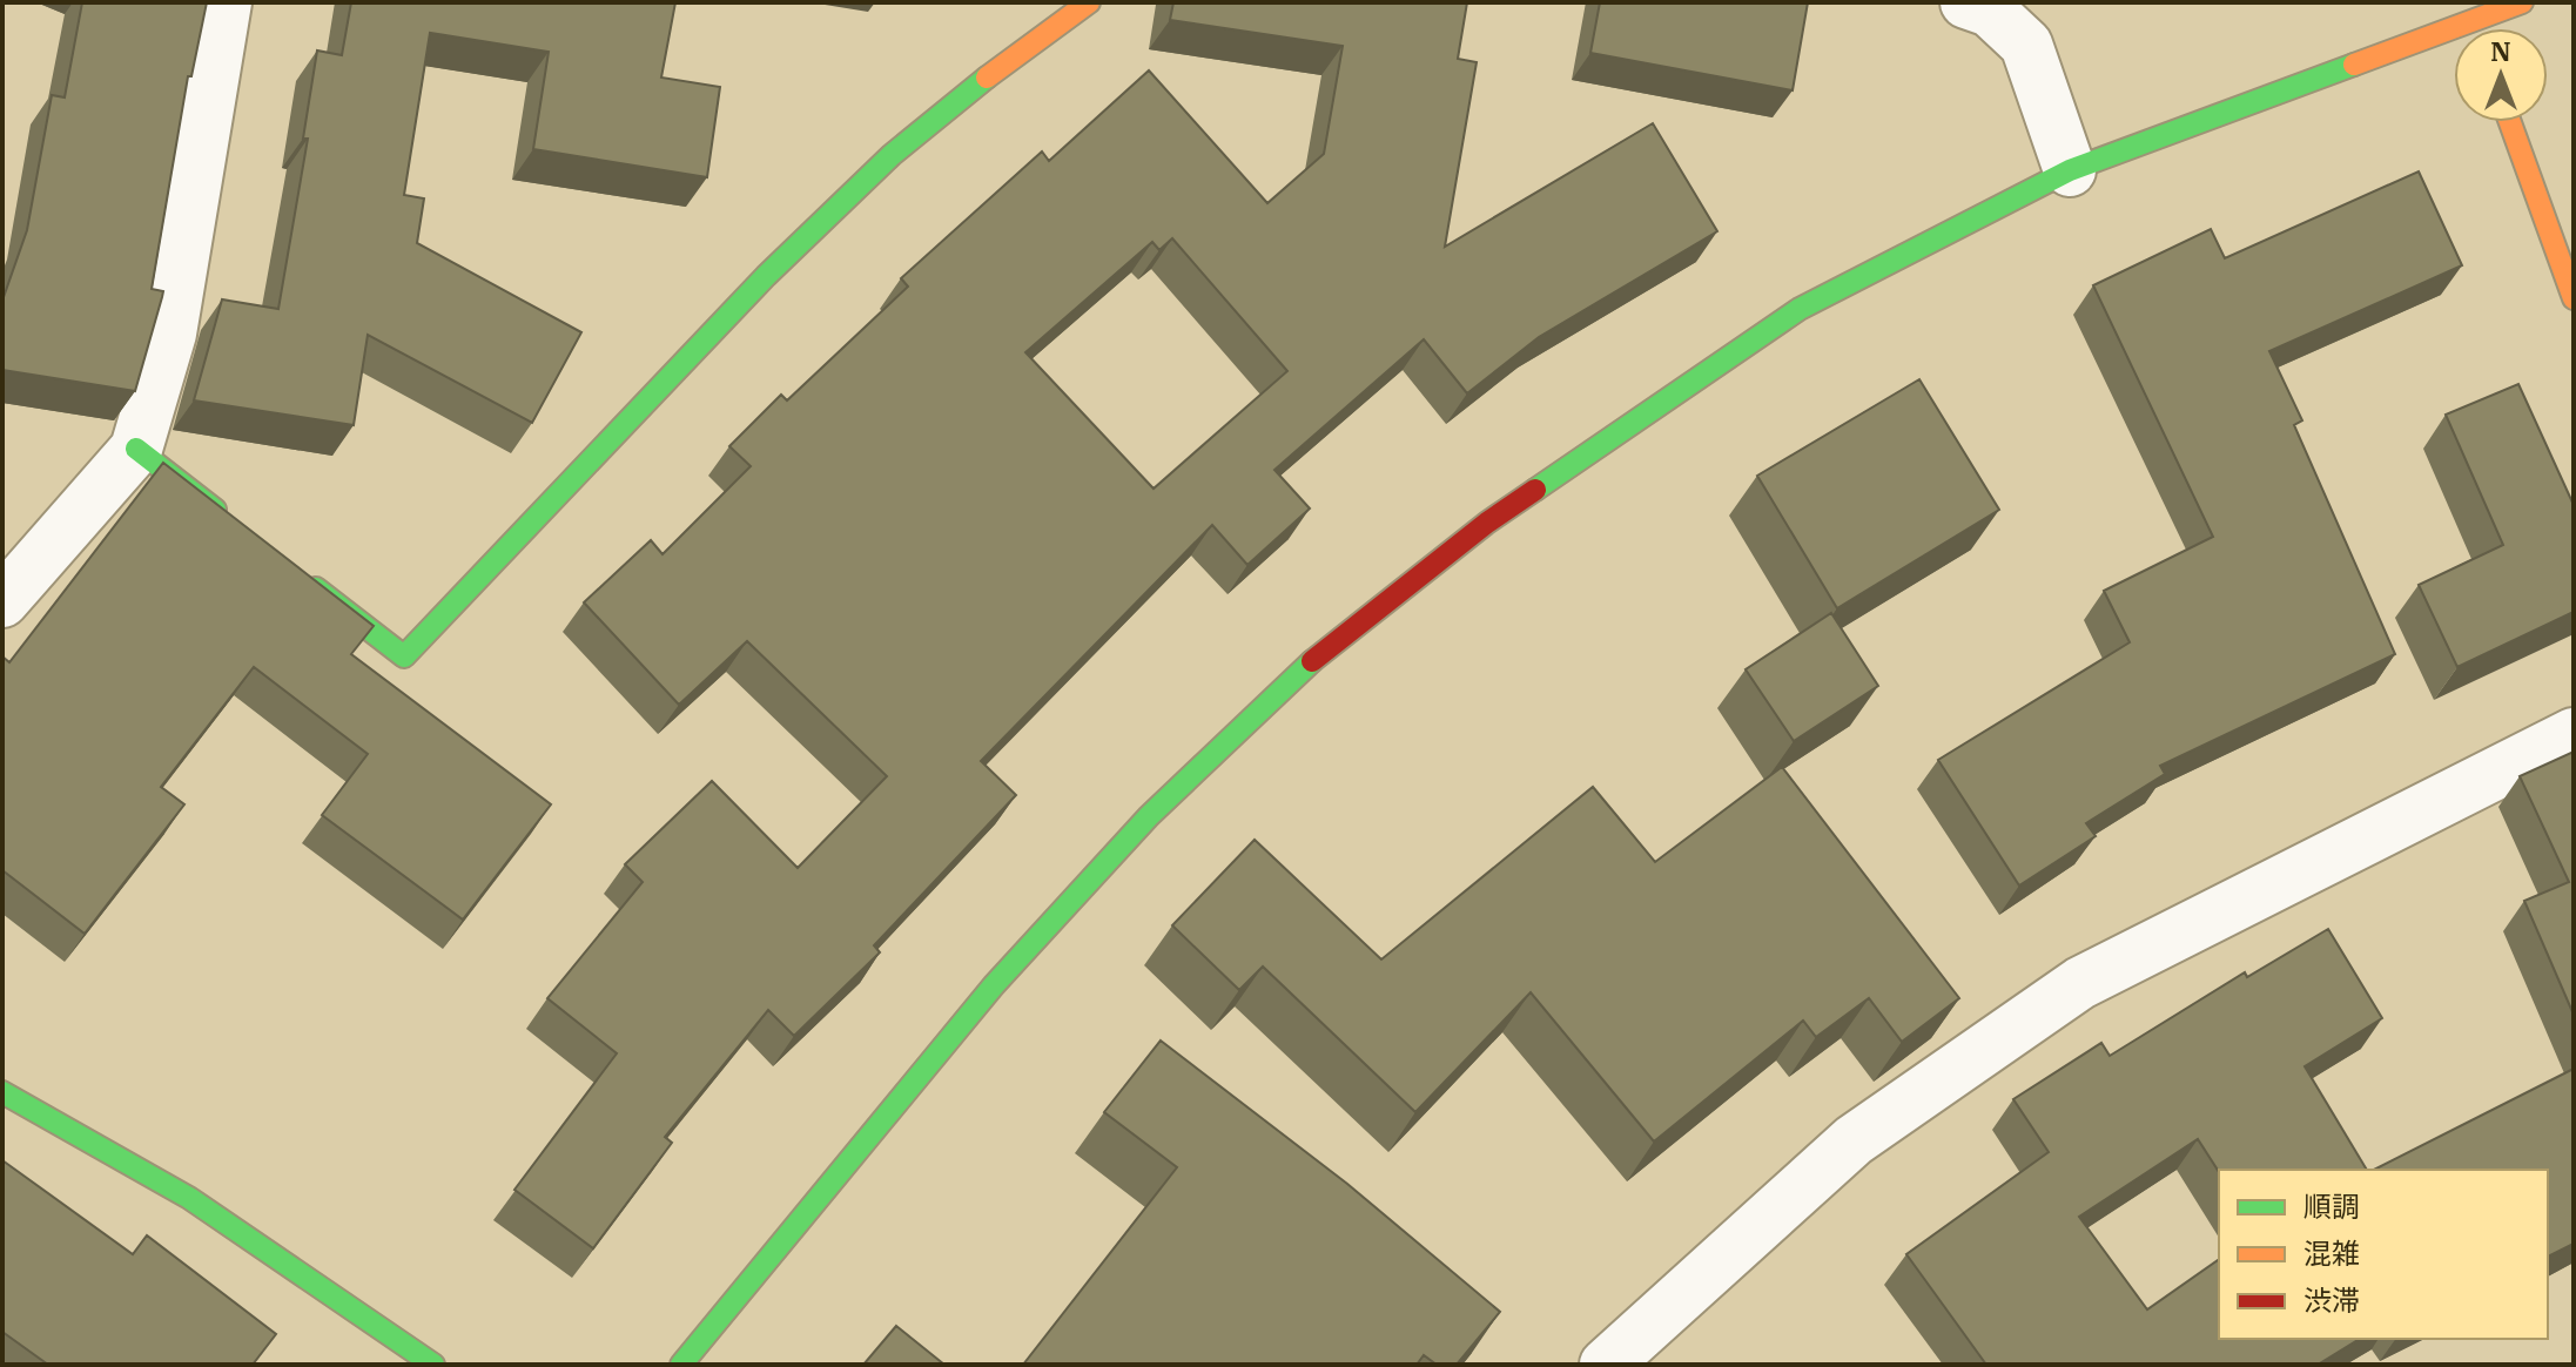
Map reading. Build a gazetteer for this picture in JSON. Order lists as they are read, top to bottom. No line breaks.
{"legend":["順調","混雑","渋滞"],"north":"top"}
